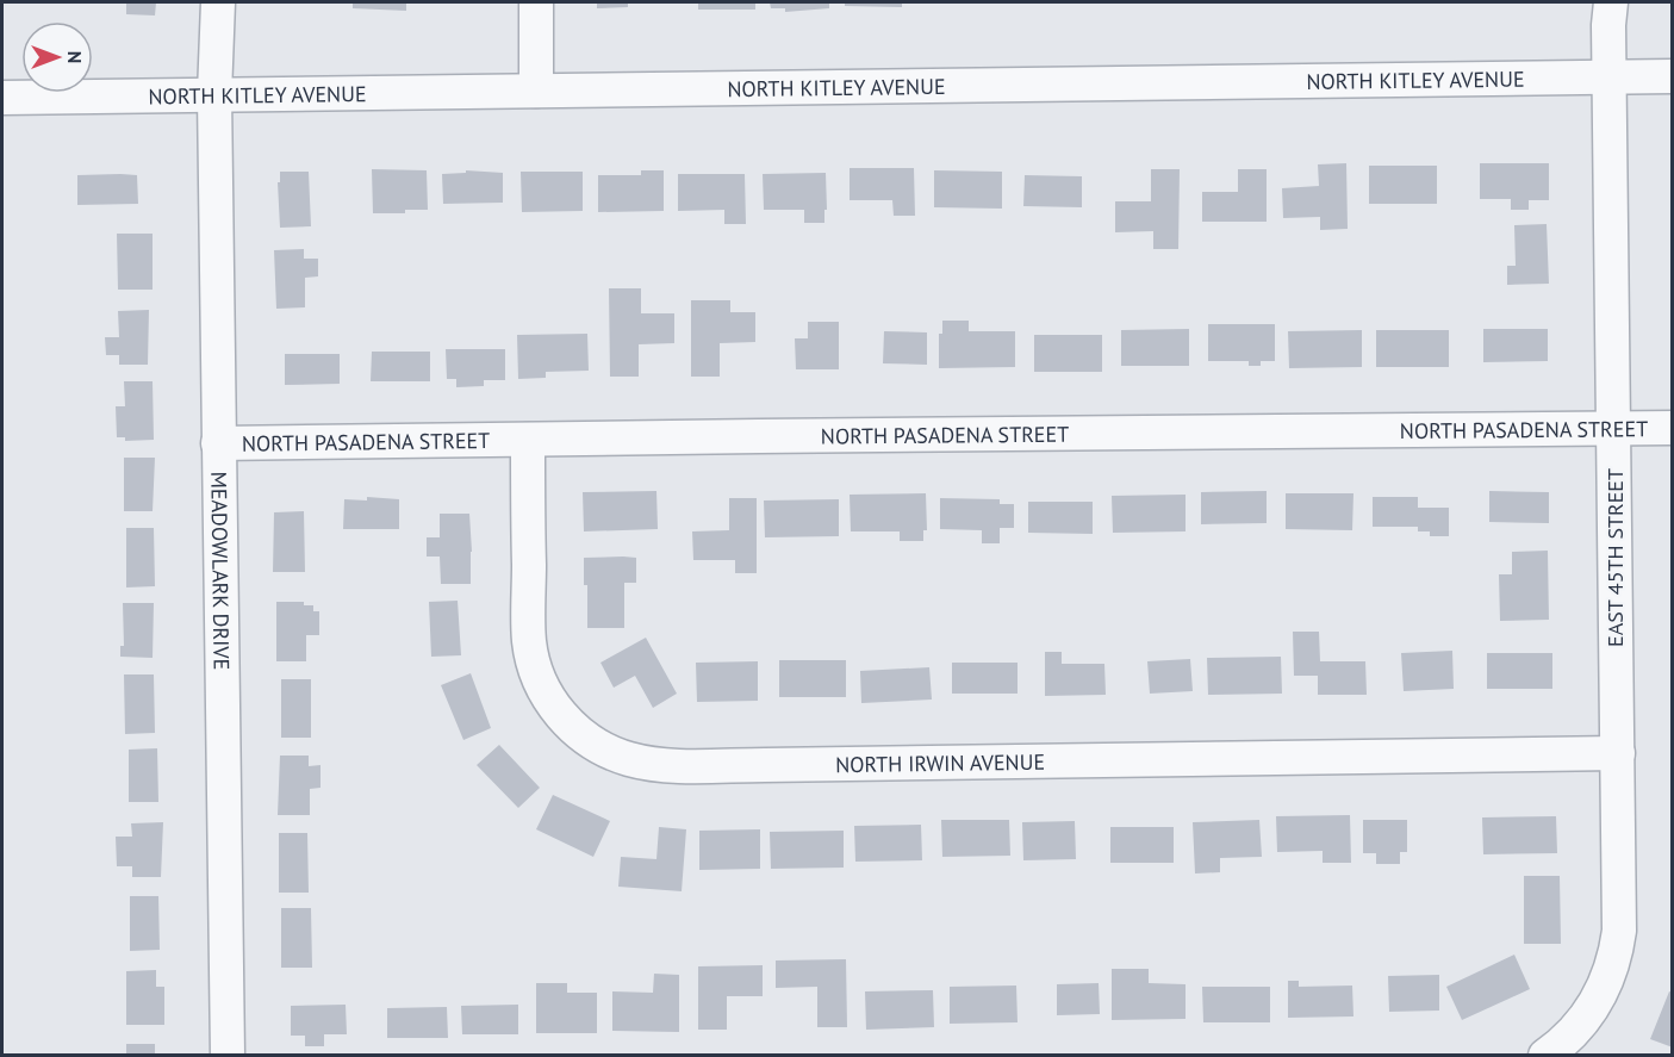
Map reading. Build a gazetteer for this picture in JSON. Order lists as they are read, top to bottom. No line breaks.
{"streets":{"street":["NORTH KITLEY AVENUE","NORTH PASADENA STREET","EAST 45TH STREET","MEADOWLARK DRIVE","NORTH IRWIN AVENUE"]},"crossings":[["NORTH KITLEY AVENUE","EAST 45TH STREET"],["NORTH KITLEY AVENUE","MEADOWLARK DRIVE"],["NORTH PASADENA STREET","EAST 45TH STREET"],["NORTH PASADENA STREET","MEADOWLARK DRIVE"],["NORTH PASADENA STREET","NORTH IRWIN AVENUE"],["EAST 45TH STREET","NORTH IRWIN AVENUE"]],"north":"right"}
